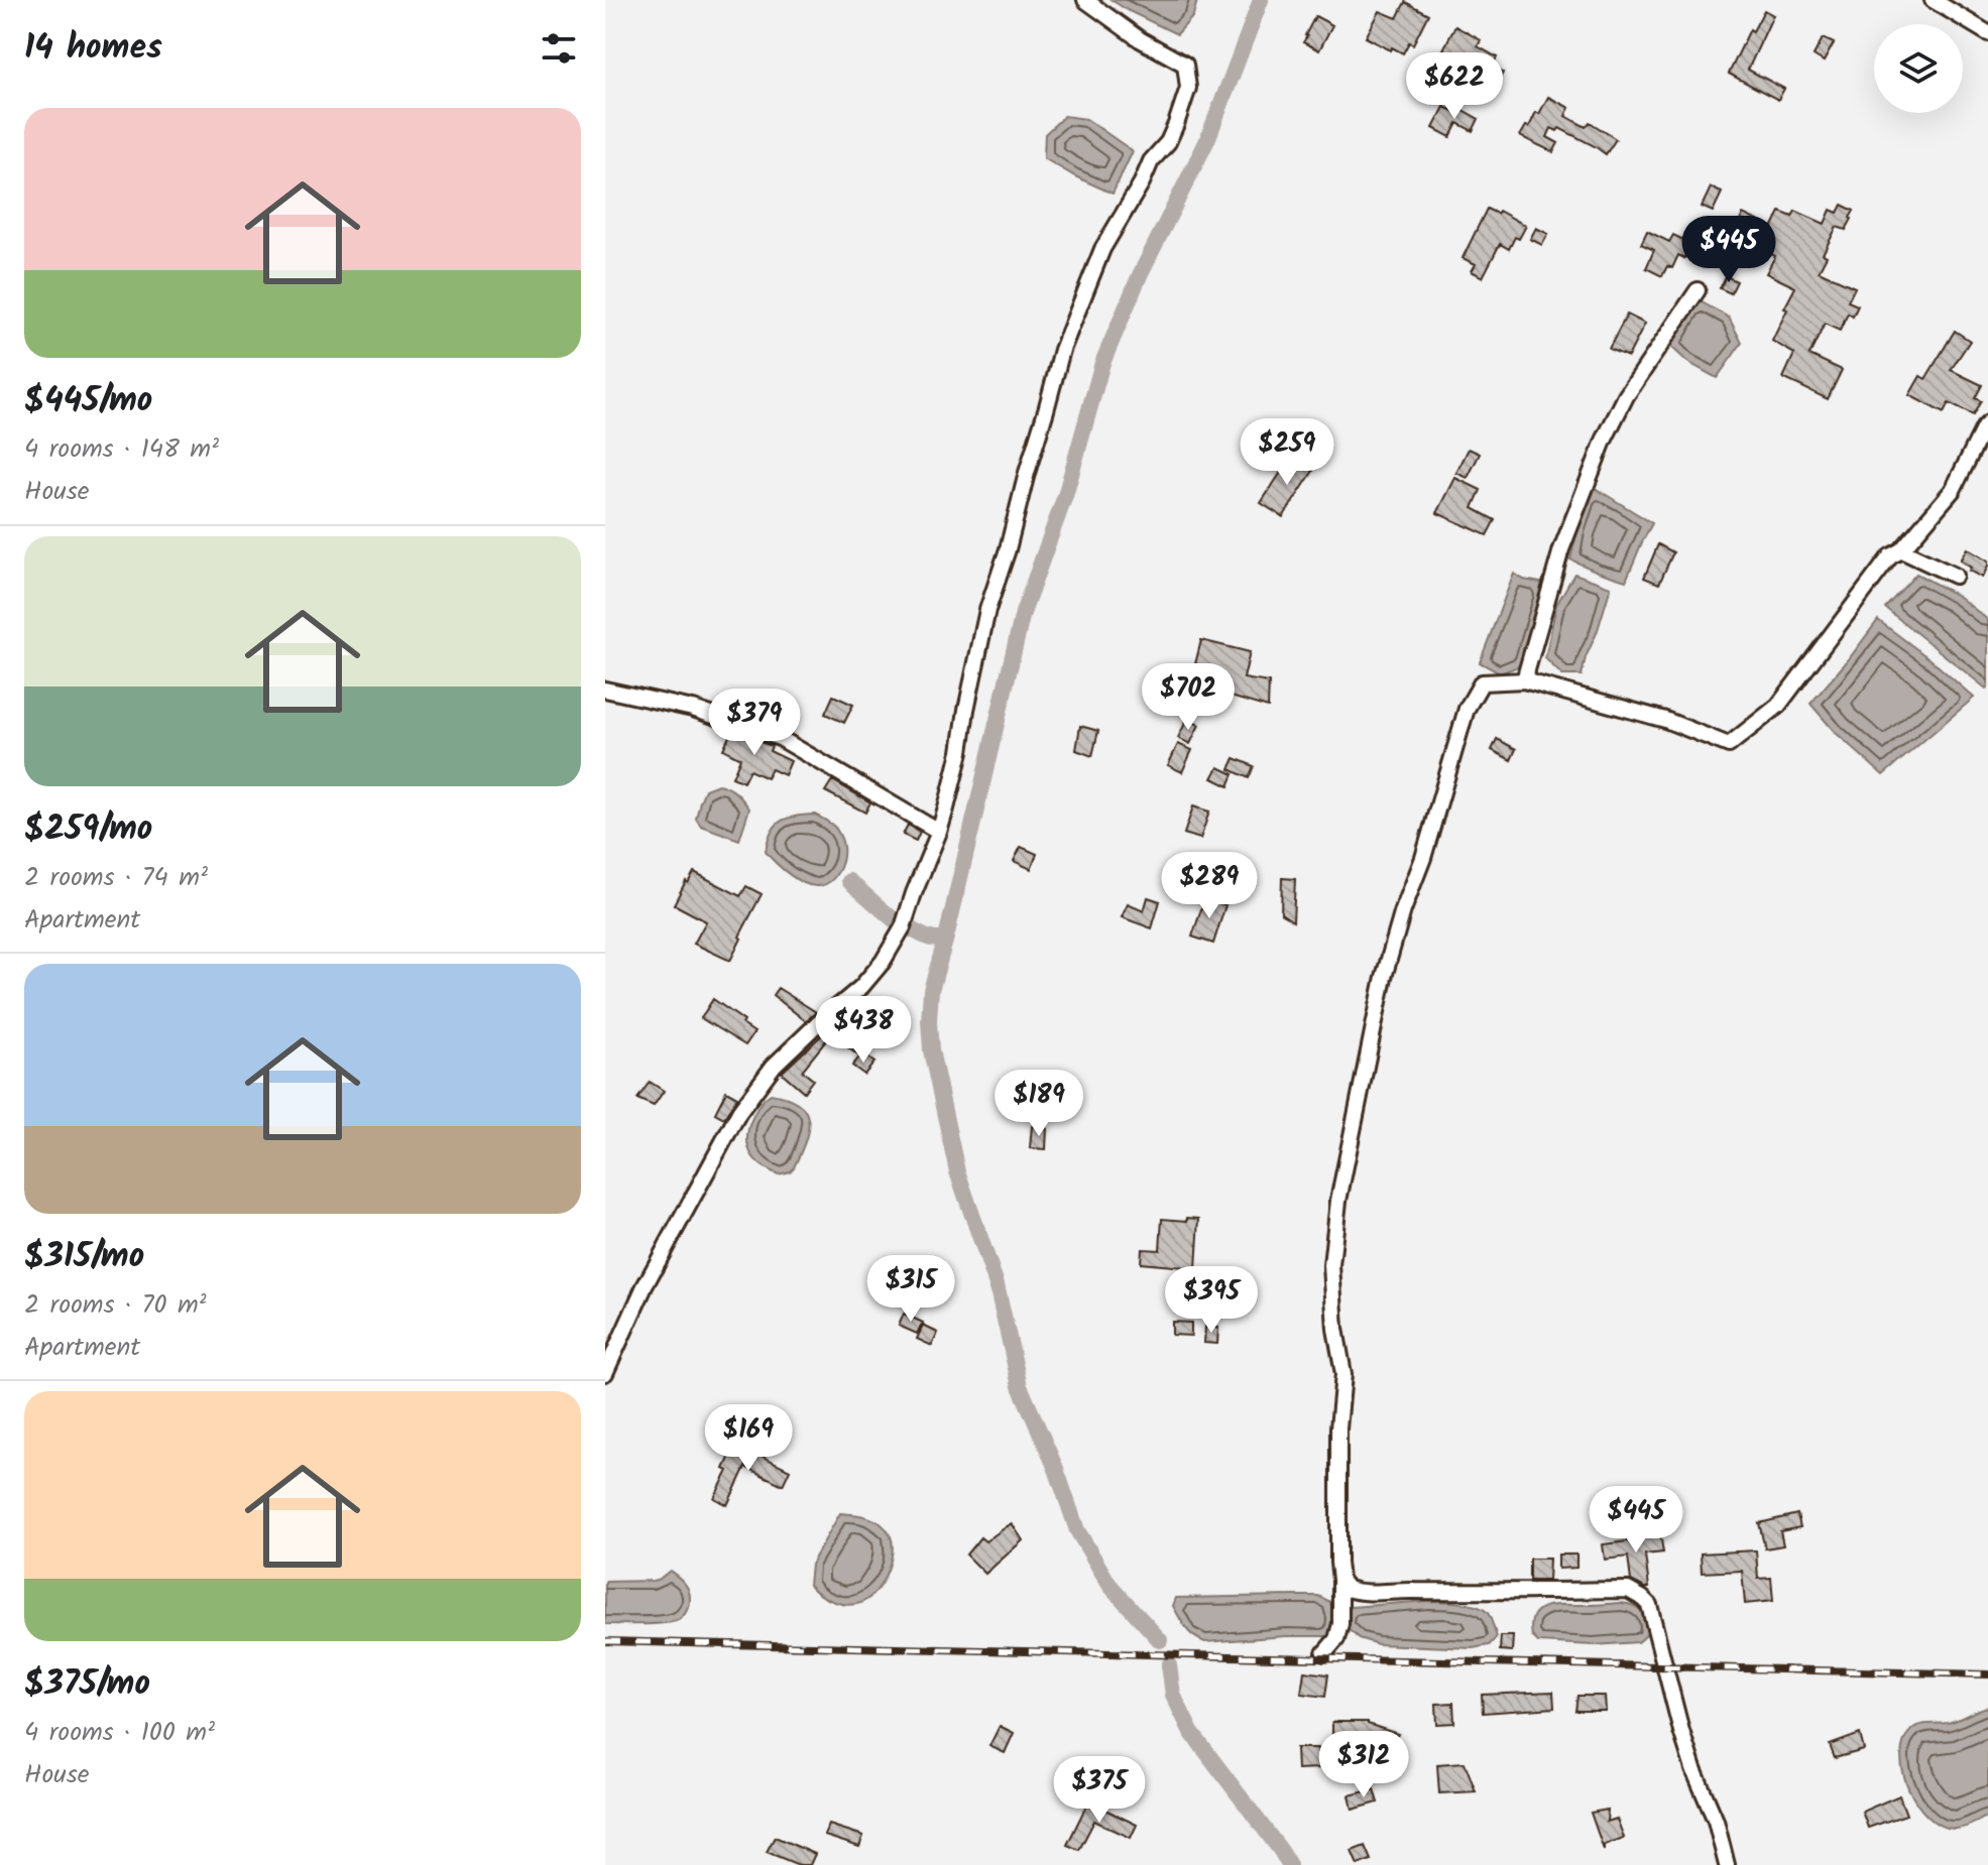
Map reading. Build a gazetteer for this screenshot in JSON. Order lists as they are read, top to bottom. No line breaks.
{"page":{"heading":"14 homes","price":["$622","$445","$259","$702","$379","$289","$438","$189","$315","$395","$169","$445","$312","$375"],"list":[{"name":"$445/mo","note":"4 rooms · 148 m² · House"},{"name":"$259/mo","note":"2 rooms · 74 m² · Apartment"},{"name":"$315/mo","note":"2 rooms · 70 m² · Apartment"},{"name":"$375/mo","note":"4 rooms · 100 m² · House"}]}}
